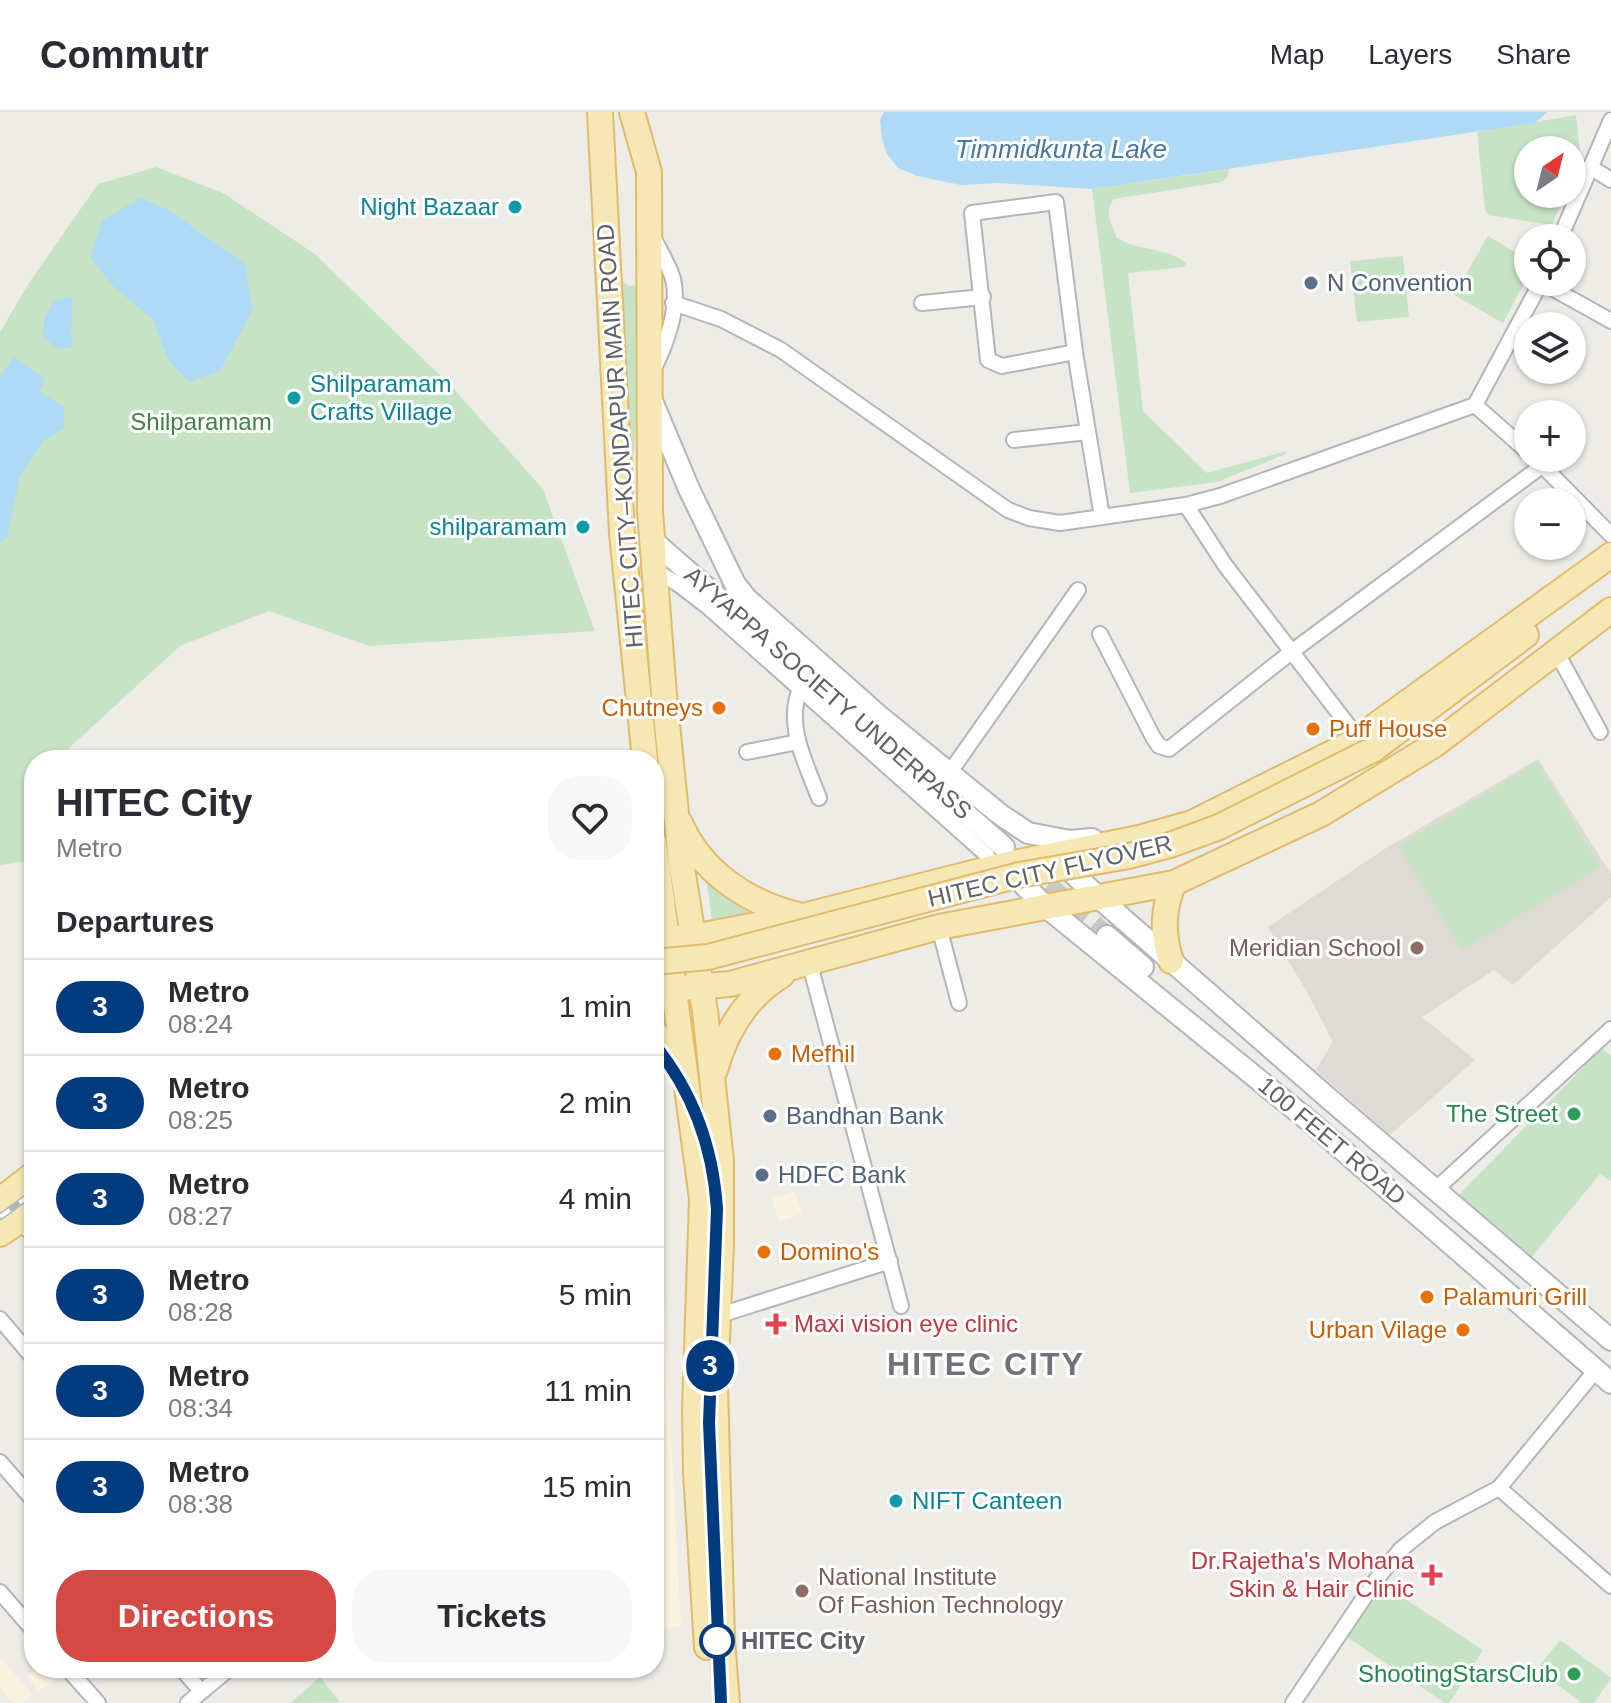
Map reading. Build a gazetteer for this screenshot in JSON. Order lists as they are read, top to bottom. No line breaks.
{"streets":{"main road":["HITEC CITY–KONDAPUR MAIN ROAD","AYYAPPA SOCIETY UNDERPASS","HITEC CITY FLYOVER","100 FEET ROAD"]},"crossings":[["HITEC CITY–KONDAPUR MAIN ROAD","AYYAPPA SOCIETY UNDERPASS"],["AYYAPPA SOCIETY UNDERPASS","100 FEET ROAD"]],"districts":["HITEC CITY"],"water":["Timmidkunta Lake"],"parks":["Shilparamam"],"places":{"other":["Night Bazaar","N Convention","Shilparamam Crafts Village","shilparamam","Chutneys","Puff House","Meridian School","Mefhil","The Street","Bandhan Bank","HDFC Bank","Domino's","Palamuri Grill","Urban Vilage","NIFT Canteen","National Institute Of Fashion Technology","HITEC City","ShootingStarsClub"],"health":["Maxi vision eye clinic","Dr.Rajetha's Mohana Skin & Hair Clinic"]},"lines":["metro line 3"],"north":"top right","page":{"header":"Commutr","nav":["Map","Layers","Share"],"on_map":"3","map_buttons":["+","−"],"heading":[["HITEC City","Metro"],"Departures"],"list":[{"mark":"3","name":"Metro","note":"08:24","value":"1 min"},{"mark":"3","name":"Metro","note":"08:25","value":"2 min"},{"mark":"3","name":"Metro","note":"08:27","value":"4 min"},{"mark":"3","name":"Metro","note":"08:28","value":"5 min"},{"mark":"3","name":"Metro","note":"08:34","value":"11 min"},{"mark":"3","name":"Metro","note":"08:38","value":"15 min"}],"buttons":["Directions","Tickets"]}}
